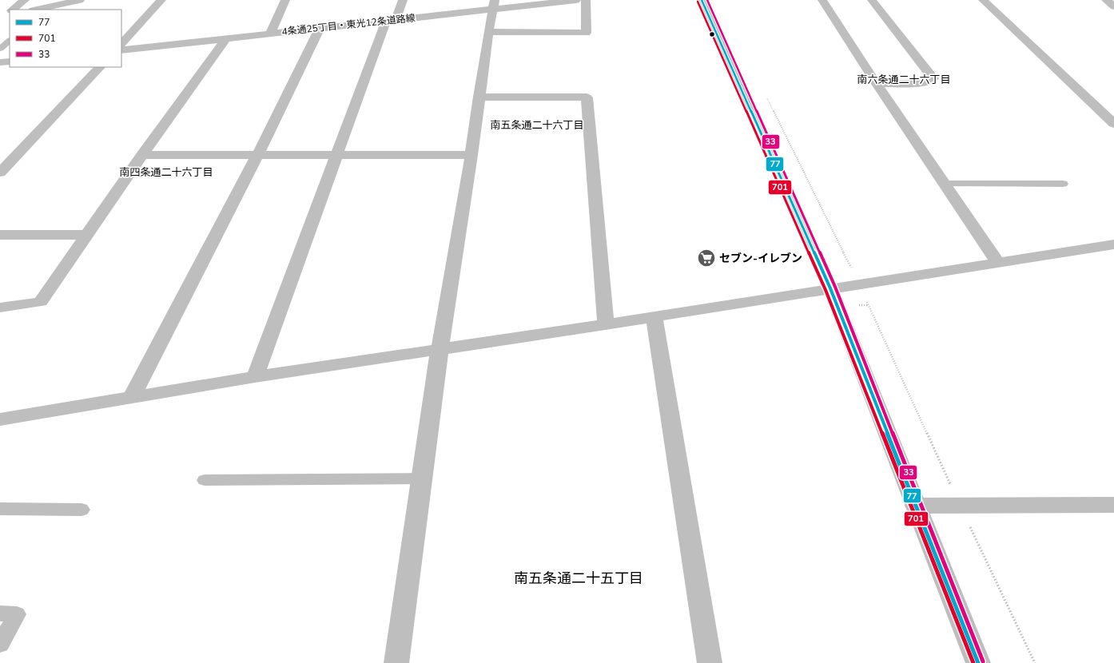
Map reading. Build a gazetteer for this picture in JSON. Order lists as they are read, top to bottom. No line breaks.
{"streets":{"street":["4条通25丁目・東光12条道路線"]},"districts":["南六条通二十六丁目","南五条通二十六丁目","南四条通二十六丁目","南五条通二十五丁目"],"places":{"supermarket":["セブン-イレブン"]},"lines":["transit line 77","transit line 33","transit line 701"],"legend":["77","701","33"]}
